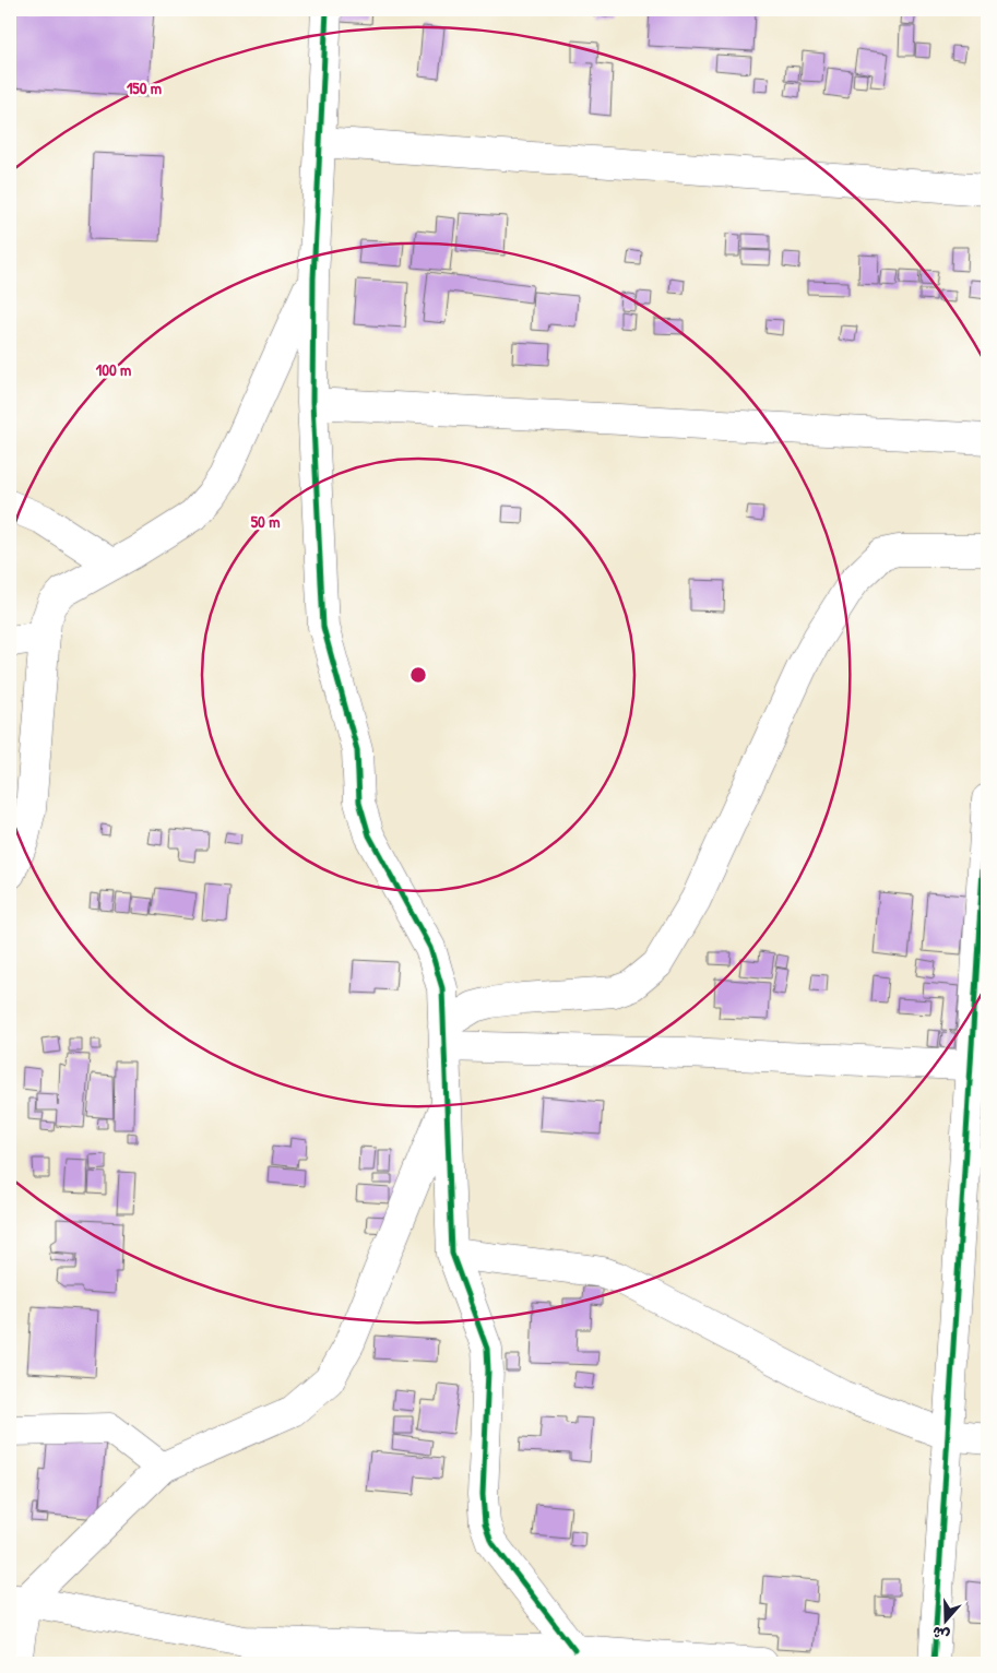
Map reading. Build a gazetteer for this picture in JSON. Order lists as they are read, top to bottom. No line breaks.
{"north":"bottom","rings":["150 m","100 m","50 m"]}
